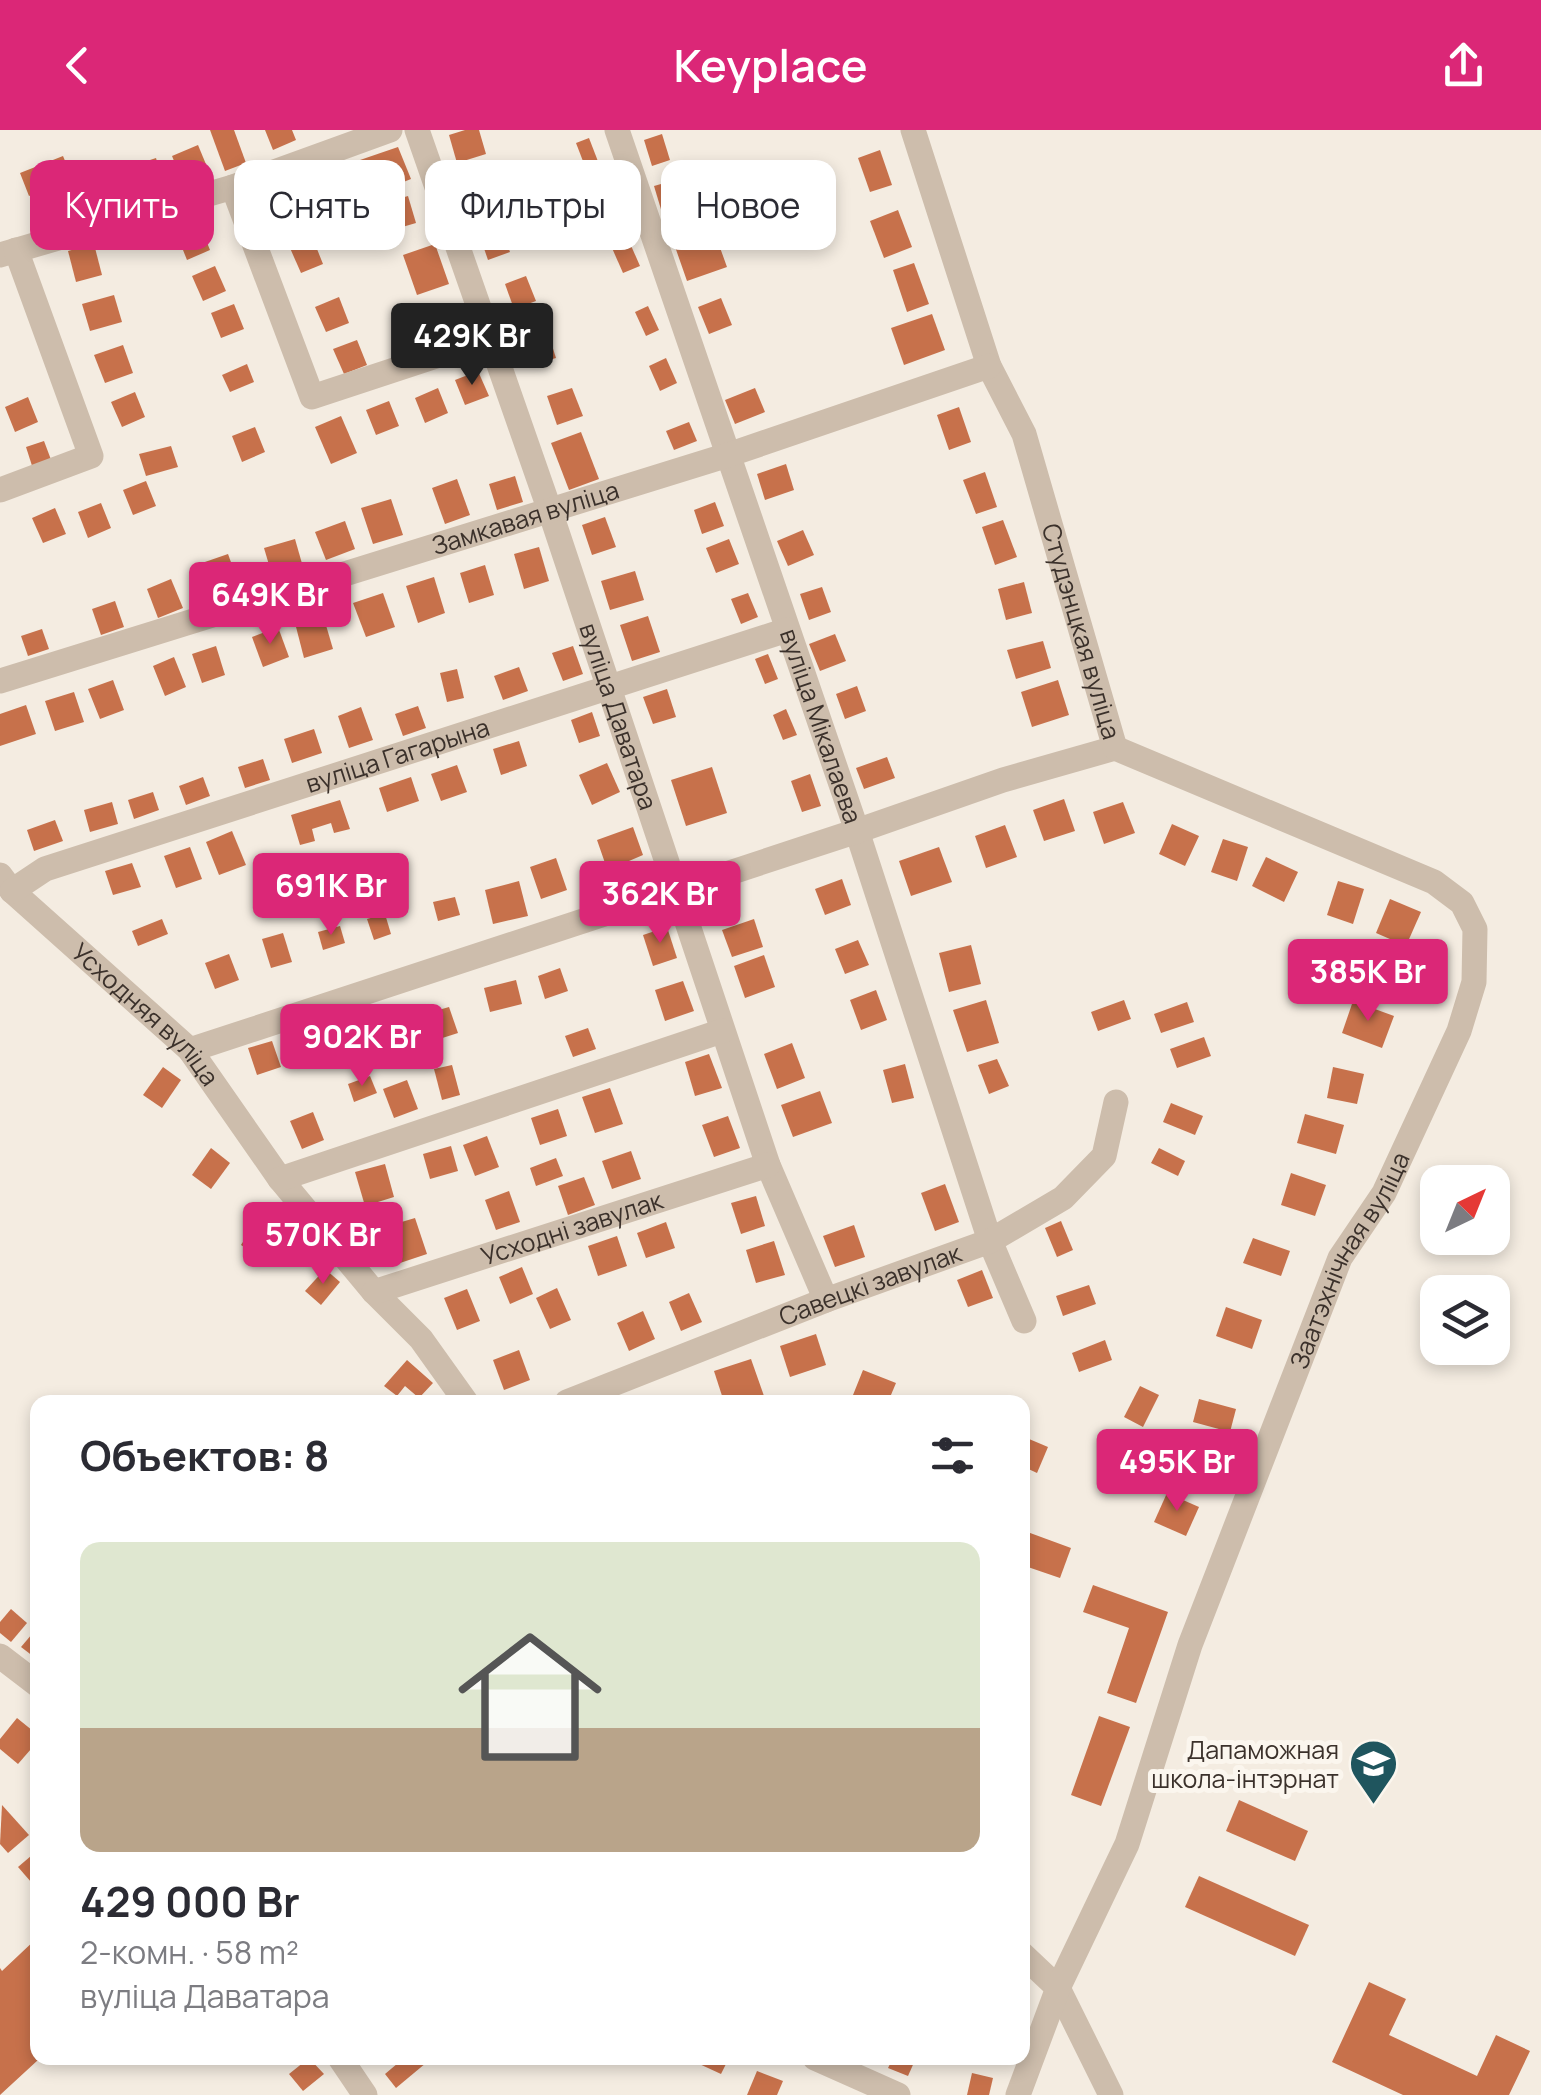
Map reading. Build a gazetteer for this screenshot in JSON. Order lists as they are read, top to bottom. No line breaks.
{"streets":{"street":["Замкавая вуліца","Студэнцкая вуліца","вуліца Даватара","вуліца Мікалаева","вуліца Гагарына","Усходняя вуліца","Усходні завулак","Заатэхнічная вуліца","Савецкі завулак"]},"crossings":[["Замкавая вуліца","Студэнцкая вуліца"],["Замкавая вуліца","вуліца Даватара"],["Замкавая вуліца","вуліца Мікалаева"],["Студэнцкая вуліца","Заатэхнічная вуліца"],["вуліца Даватара","вуліца Гагарына"],["вуліца Даватара","Усходні завулак"],["вуліца Даватара","Савецкі завулак"],["вуліца Мікалаева","вуліца Гагарына"],["вуліца Мікалаева","Савецкі завулак"],["вуліца Гагарына","Усходняя вуліца"],["Усходняя вуліца","Усходні завулак"]],"places":{"school or university":["Дапаможная школа-інтэрнат"]},"north":"top right","page":{"header":"Keyplace","chip":["Купить","Снять","Фильтры","Новое"],"price":["429K Br","649K Br","691K Br","362K Br","385K Br","902K Br","570K Br","495K Br"],"heading":"Объектов: 8","list":[{"name":"429 000 Br","note":"2-комн. · 58 m² · вуліца Даватара"}]}}
